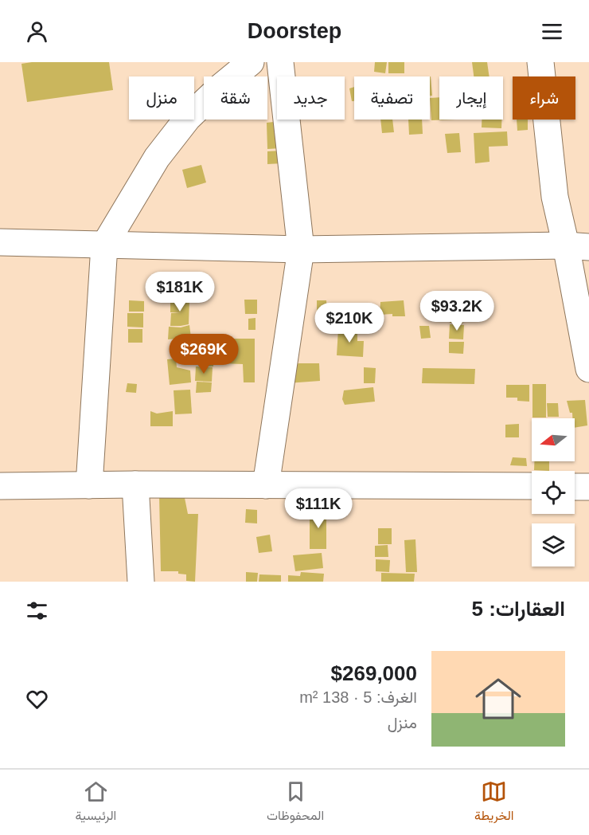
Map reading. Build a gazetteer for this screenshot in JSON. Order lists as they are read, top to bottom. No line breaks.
{"north":"left","page":{"header":"Doorstep","chip":["شراء","إيجار","تصفية","جديد","شقة","منزل"],"price":["$181K","$93.2K","$210K","$269K","$111K"],"heading":"العقارات: 5","list":[{"name":"$269,000","note":"الغرف: 5 · 138 m² · منزل"}],"tabs":["الخريطة","المحفوظات","الرئيسية"]}}
